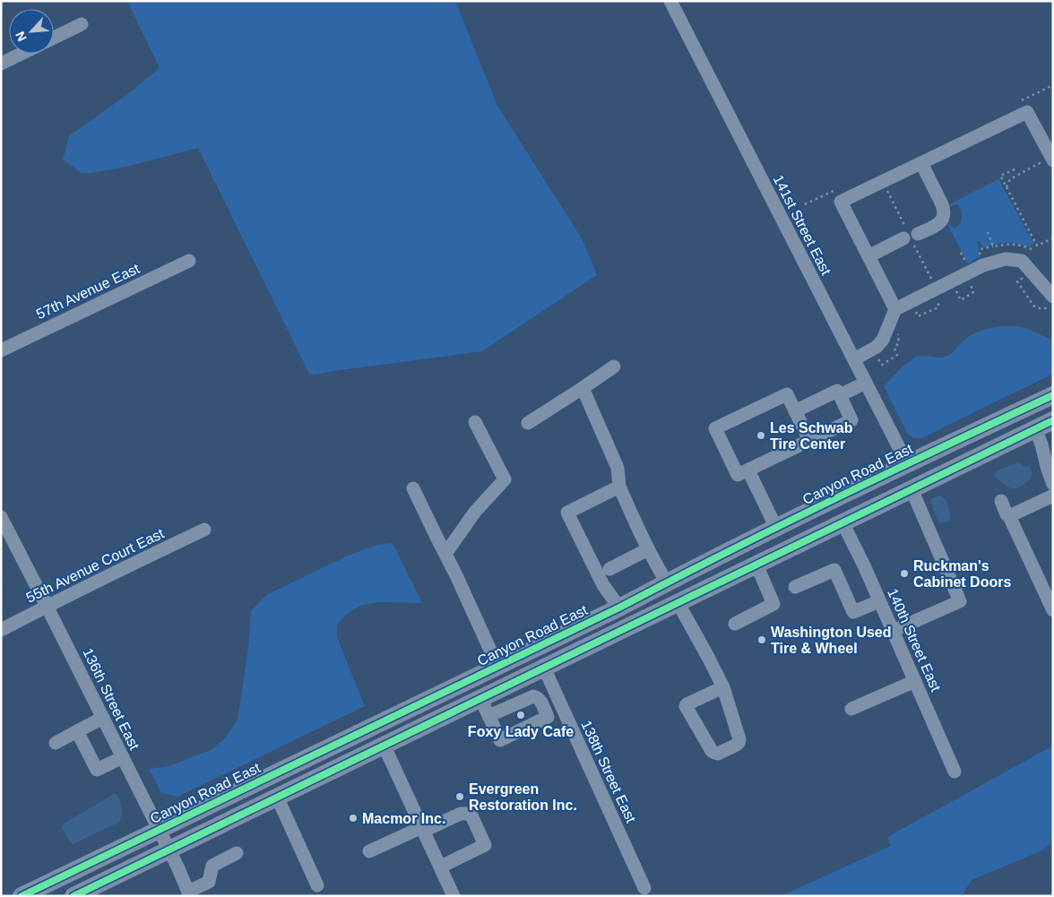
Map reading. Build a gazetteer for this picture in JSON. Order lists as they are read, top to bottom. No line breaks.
{"streets":{"main road":["Canyon Road East"],"street":["141st Street East","57th Avenue East","55th Avenue Court East","140th Street East","136th Street East","138th Street East"]},"crossings":[["141st Street East","Canyon Road East"],["Canyon Road East","136th Street East"],["55th Avenue Court East","136th Street East"]],"places":["Les Schwab Tire Center","Ruckman's Cabinet Doors","Washington Used Tire & Wheel","Foxy Lady Cafe","Evergreen Restoration Inc.","Macmor Inc."],"north":"bottom left"}
